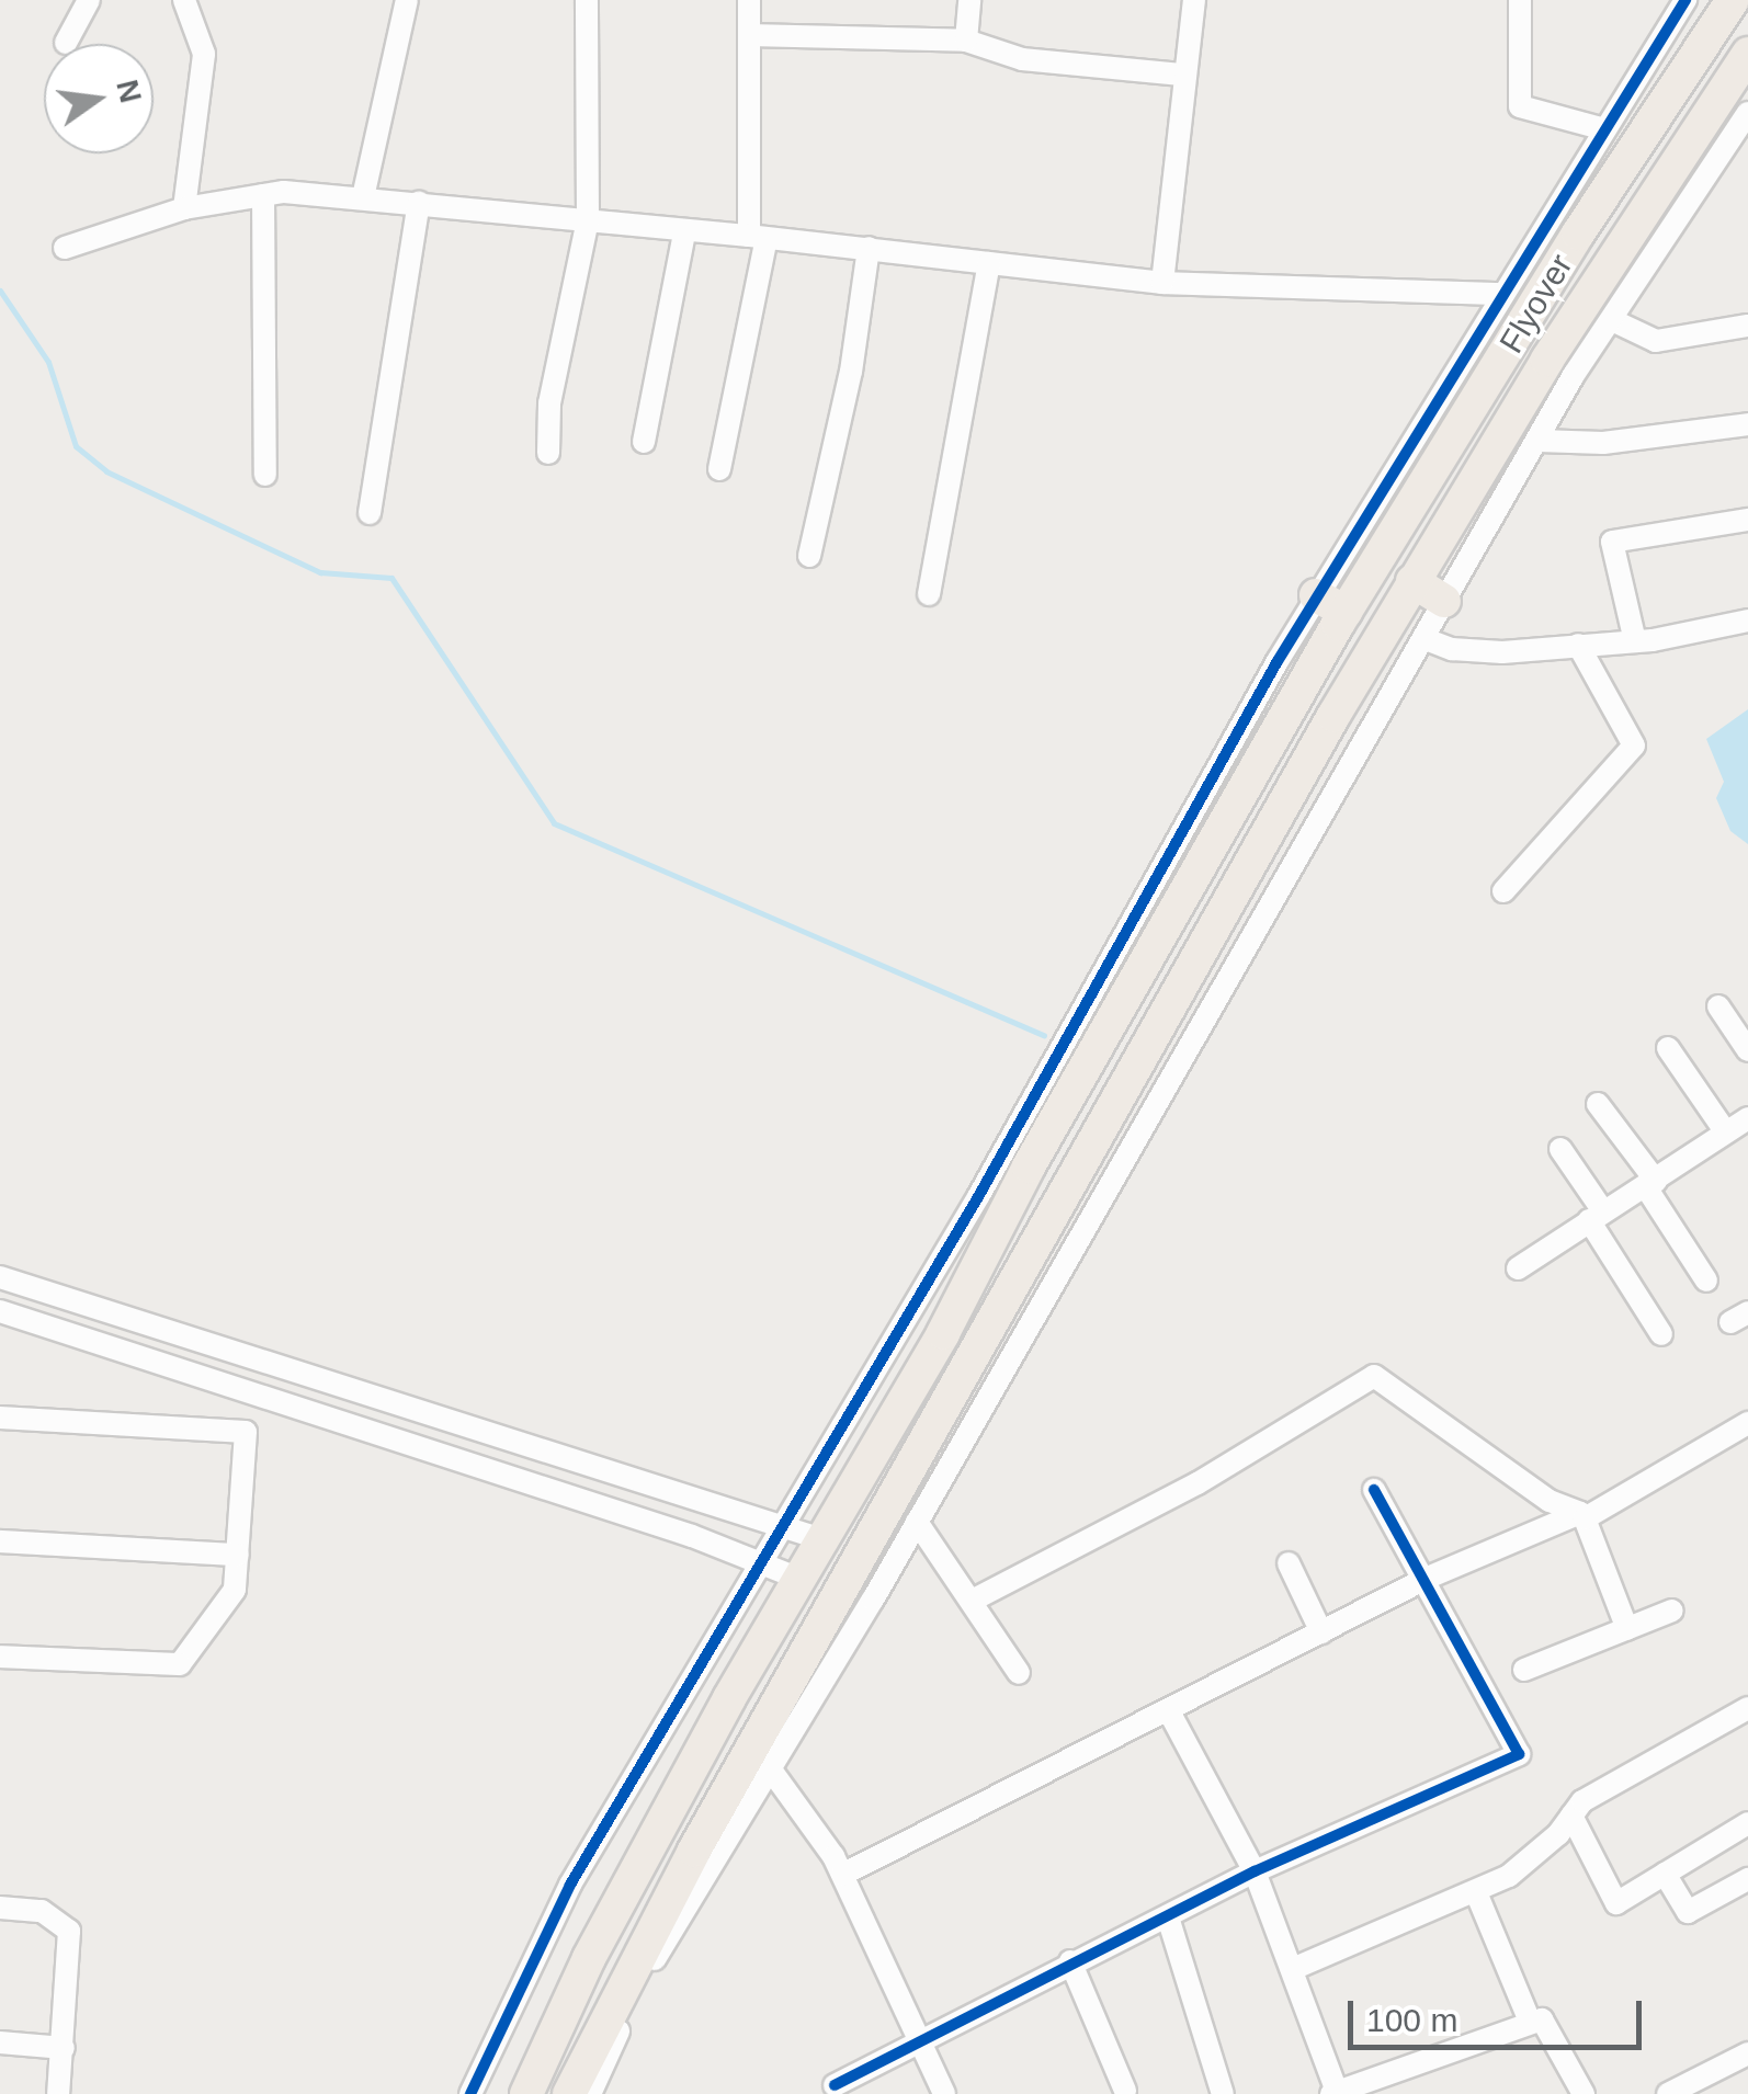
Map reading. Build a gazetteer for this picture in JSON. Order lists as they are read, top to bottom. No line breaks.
{"streets":{"highway":["Flyover"]},"scale_bar":"100 m","north":"right"}
